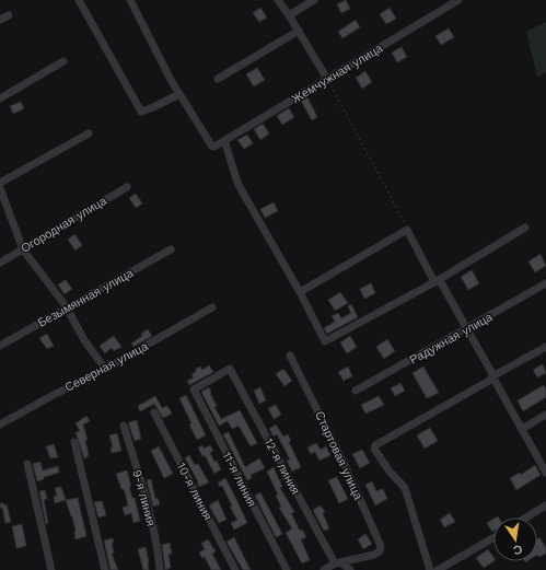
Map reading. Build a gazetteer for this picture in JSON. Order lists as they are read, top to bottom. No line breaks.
{"streets":{"street":["Жемчужная улица","Огородная улица","Безымянная улица","Радужная улица","Северная улица","Стартовая улица","12-я линия","11-я линия","10-я линия","9-я линия"]},"crossings":[["Стартовая улица","12-я линия"],["12-я линия","11-я линия"]],"north":"bottom"}
